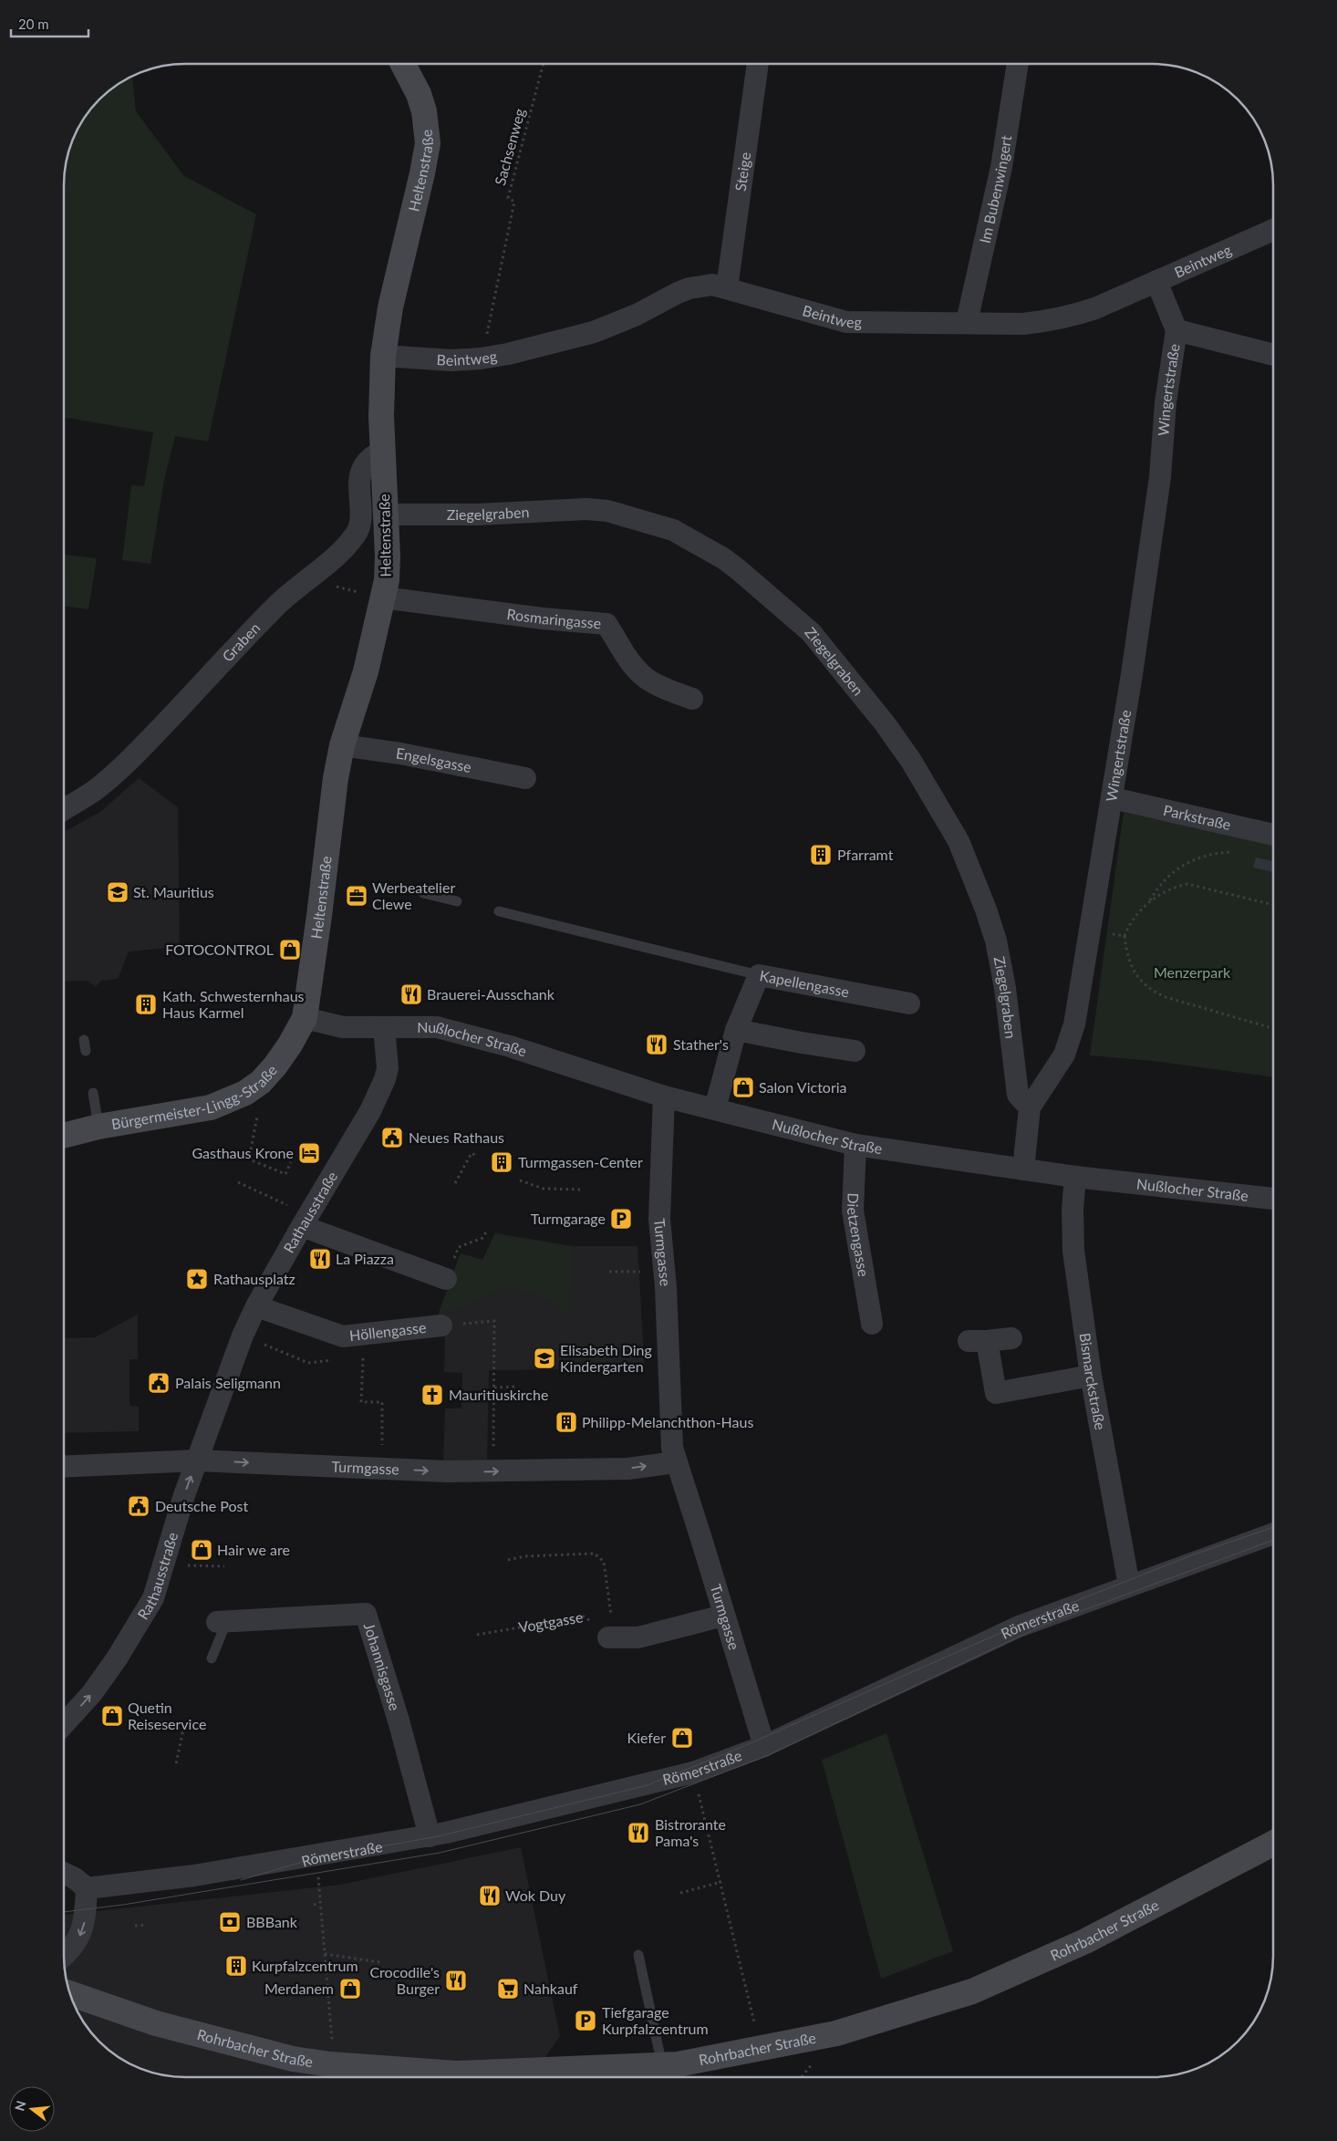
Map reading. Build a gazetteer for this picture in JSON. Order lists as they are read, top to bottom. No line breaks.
{"streets":{"street":["Heltenstraße","Steige","Im Bubenwingert","Beintweg","Wingertstraße","Ziegelgraben","Rosmaringasse","Graben","Engelsgasse","Parkstraße","Kapellengasse","Nußlocher Straße","Bürgermeister-Lingg-Straße","Rathausstraße","Dietzengasse","Turmgasse","Höllengasse","Bismarckstraße","Römerstraße","Johannisgasse","Rohrbacher Straße"],"path":["Sachsenweg","Vogtgasse"]},"crossings":[["Heltenstraße","Beintweg"],["Heltenstraße","Ziegelgraben"],["Heltenstraße","Rosmaringasse"],["Heltenstraße","Graben"],["Heltenstraße","Engelsgasse"],["Heltenstraße","Bürgermeister-Lingg-Straße"],["Steige","Beintweg"],["Im Bubenwingert","Beintweg"],["Wingertstraße","Ziegelgraben"],["Wingertstraße","Parkstraße"],["Wingertstraße","Nußlocher Straße"],["Kapellengasse","Nußlocher Straße"],["Nußlocher Straße","Rathausstraße"],["Nußlocher Straße","Dietzengasse"],["Nußlocher Straße","Turmgasse"],["Nußlocher Straße","Bismarckstraße"],["Rathausstraße","Turmgasse"],["Rathausstraße","Höllengasse"],["Turmgasse","Römerstraße"],["Bismarckstraße","Römerstraße"],["Römerstraße","Johannisgasse"]],"one_way":["Rathausstraße","Turmgasse"],"parks":["Menzerpark"],"places":{"building":["Pfarramt","Kath. Schwesternhaus Haus Karmel","Turmgassen-Center","Philipp-Melanchthon-Haus","Kurpfalzcentrum"],"school or university":["St. Mauritius","Elisabeth Ding Kindergarten"],"office":["Werbeatelier Clewe"],"shop":["FOTOCONTROL","Salon Victoria","Hair we are","Quetin Reiseservice","Kiefer","Merdanem"],"restaurant":["Brauerei-Ausschank","Stather's","La Piazza","Bistrorante Pama's","Wok Duy","Crocodile's Burger"],"public building":["Neues Rathaus","Palais Seligmann","Deutsche Post"],"hotel":["Gasthaus Krone"],"parking":["Turmgarage","Tiefgarage Kurpfalzcentrum"],"place":["Rathausplatz"],"church":["Mauritiuskirche"],"bank":["BBBank"],"supermarket":["Nahkauf"]},"scale_bar":"20 m","north":"left"}
